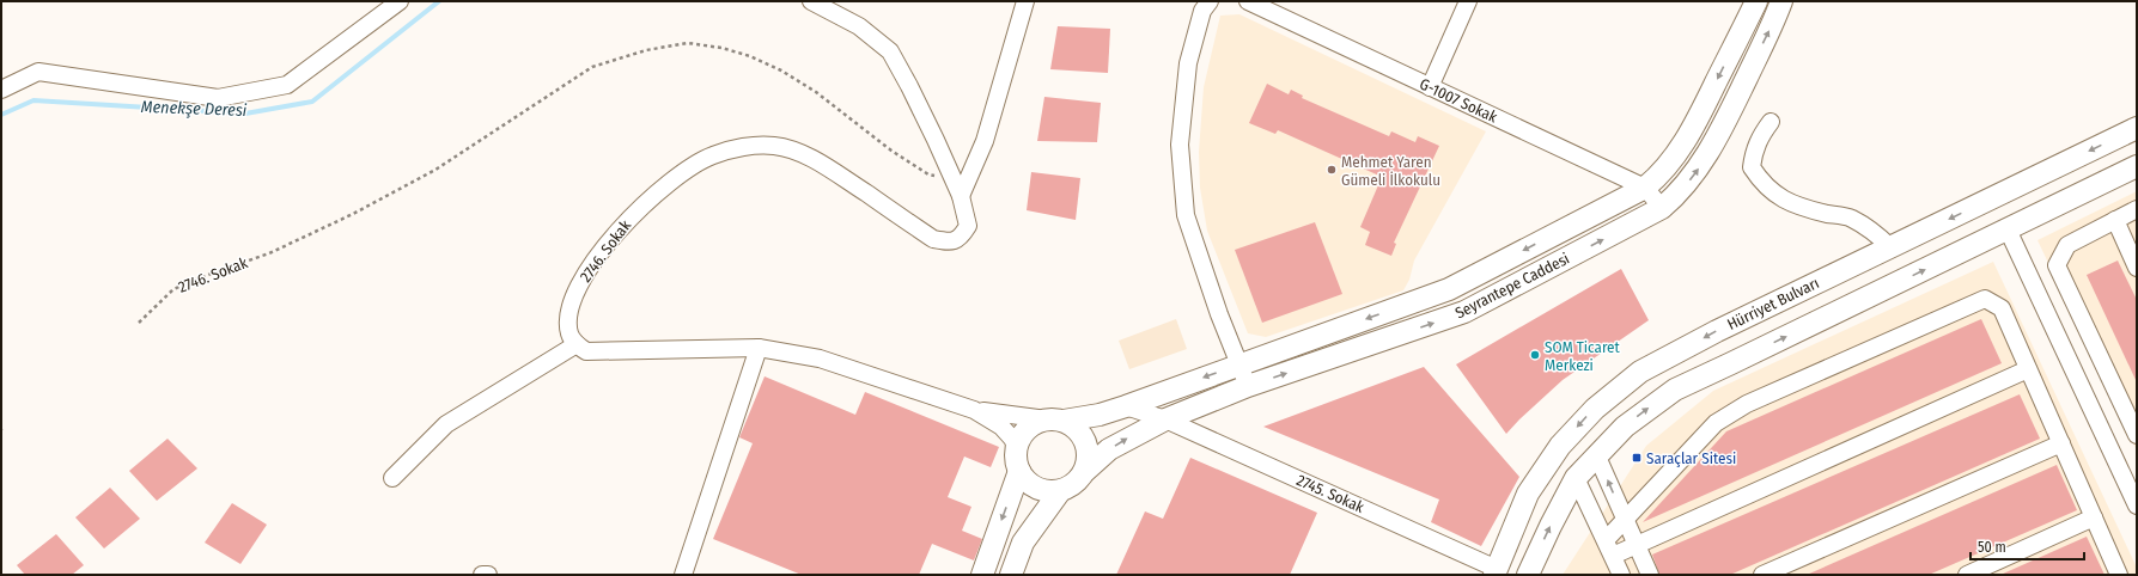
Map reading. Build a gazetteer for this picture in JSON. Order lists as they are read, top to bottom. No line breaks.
{"streets":{"main road":["Seyrantepe Caddesi","Hürriyet Bulvarı"],"street":["G-1007 Sokak","2746. Sokak","2745. Sokak"]},"crossings":[["G-1007 Sokak","Seyrantepe Caddesi"],["Seyrantepe Caddesi","2745. Sokak"],["Hürriyet Bulvarı","2745. Sokak"]],"water":["Menekşe Deresi"],"places":{"other":["Mehmet Yaren Gümeli İlkokulu","SOM Ticaret Merkezi"],"transit":["Saraçlar Sitesi"]},"scale_bar":"50 m"}
